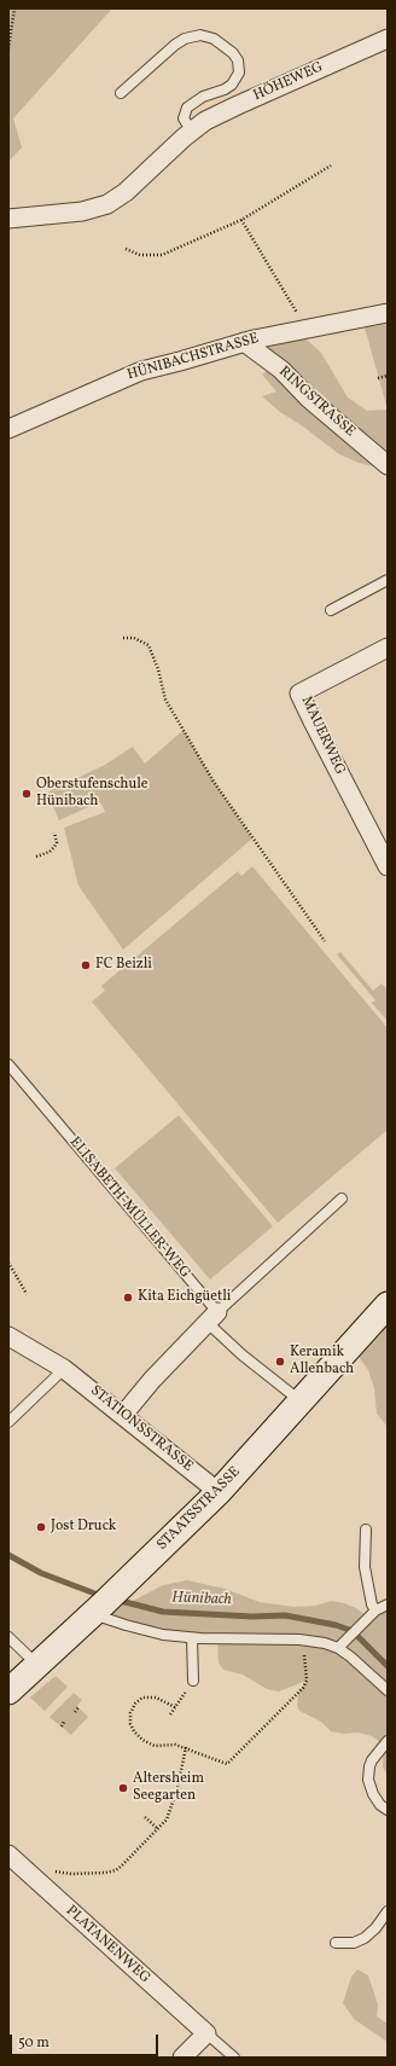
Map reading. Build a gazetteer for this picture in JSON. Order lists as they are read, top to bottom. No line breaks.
{"streets":{"main road":["STAATSSTRASSE"],"street":["HÖHEWEG","HÜNIBACHSTRASSE","RINGSTRASSE","MAUERWEG","STATIONSSTRASSE","PLATANENWEG"],"lane":["ELISABETH-MÜLLER-WEG"]},"crossings":[["HÜNIBACHSTRASSE","RINGSTRASSE"],["STATIONSSTRASSE","STAATSSTRASSE"]],"water":["Hünibach"],"places":["Oberstufenschule Hünibach","FC Beizli","Kita Eichgüetli","Keramik Allenbach","Jost Druck","Altersheim Seegarten"],"scale_bar":"50 m"}
